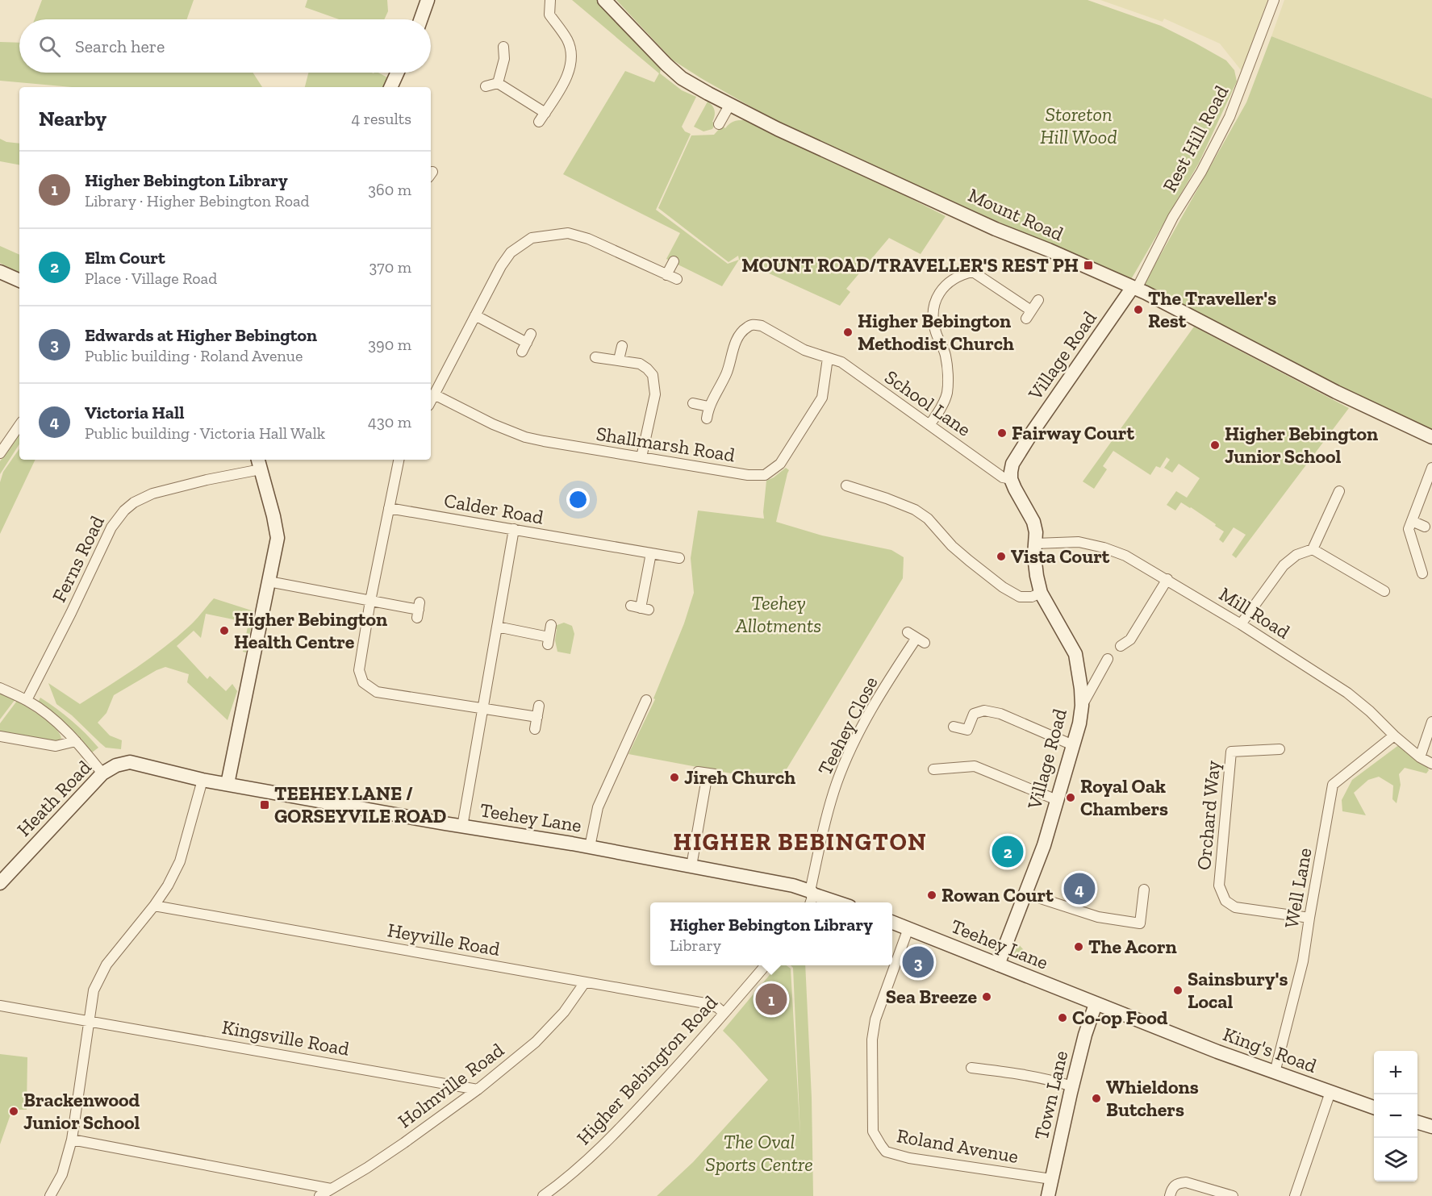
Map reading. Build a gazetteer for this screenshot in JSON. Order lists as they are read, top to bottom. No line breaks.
{"streets":{"main road":["Mount Road","Village Road","Heath Road","Teehey Lane","King's Road","Town Lane"],"street":["Rest Hill Road","School Lane","Shallmarsh Road","Calder Road","Ferns Road","Mill Road","Teehey Close","Orchard Way","Well Lane","Heyville Road","Kingsville Road","Higher Bebington Road","Holmville Road","Roland Avenue"]},"crossings":[["Rest Hill Road","Mount Road"],["Rest Hill Road","Village Road"],["Mount Road","Village Road"],["Village Road","School Lane"],["Village Road","Mill Road"],["Village Road","Teehey Lane"],["School Lane","Shallmarsh Road"],["Mill Road","Well Lane"],["Teehey Close","Teehey Lane"],["Heath Road","Teehey Lane"],["Orchard Way","Well Lane"],["Teehey Lane","King's Road"],["Teehey Lane","Town Lane"],["Teehey Lane","Roland Avenue"],["Well Lane","King's Road"],["Heyville Road","Higher Bebington Road"],["Heyville Road","Holmville Road"],["Kingsville Road","Holmville Road"],["King's Road","Town Lane"],["Town Lane","Roland Avenue"]],"districts":["HIGHER BEBINGTON"],"parks":["Storeton Hill Wood","Teehey Allotments","The Oval Sports Centre"],"places":{"transit":["MOUNT ROAD/TRAVELLER'S REST PH","TEEHEY LANE / GORSEYVILE ROAD"],"other":["The Traveller's Rest","Higher Bebington Methodist Church","Fairway Court","Higher Bebington Junior School","Vista Court","Higher Bebington Health Centre","Jireh Church","Royal Oak Chambers","Rowan Court","The Acorn","Sainsbury's Local","Sea Breeze","Co-op Food","Whieldons Butchers","Brackenwood Junior School"]},"page":{"search":"Search here","heading":["Nearby","4 results"],"list":[{"mark":"1","name":"Higher Bebington Library","note":"Library · Higher Bebington Road","value":"360 m"},{"mark":"2","name":"Elm Court","note":"Place · Village Road","value":"370 m"},{"mark":"3","name":"Edwards at Higher Bebington","note":"Public building · Roland Avenue","value":"390 m"},{"mark":"4","name":"Victoria Hall","note":"Public building · Victoria Hall Walk","value":"430 m"}],"pins":["2","4","3","1"],"popup":["Higher Bebington Library","Library"],"map_buttons":["+","−"]}}
